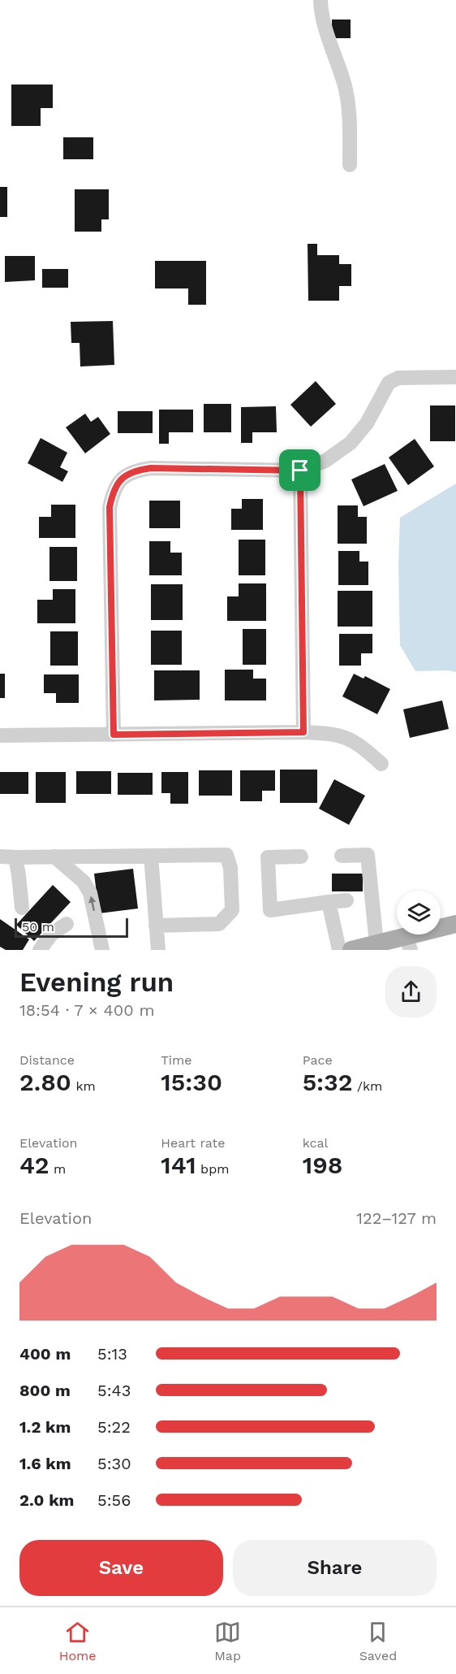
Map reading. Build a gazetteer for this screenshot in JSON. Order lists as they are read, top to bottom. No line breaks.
{"scale_bar":"50 m","page":{"scale":"50 m","heading":["Evening run","18:54 · 7 × 400 m"],"stats":[["Distance","2.80 km"],["Time","15:30"],["Pace","5:32 /km"],["Elevation","42 m"],["Heart rate","141 bpm"],["kcal","198"]],"chart":["Elevation","122–127 m"],"list":[{"name":"400 m","note":"5:13"},{"name":"800 m","note":"5:43"},{"name":"1.2 km","note":"5:22"},{"name":"1.6 km","note":"5:30"},{"name":"2.0 km","note":"5:56"}],"buttons":["Save","Share"],"tabs":["Home","Map","Saved"]}}
